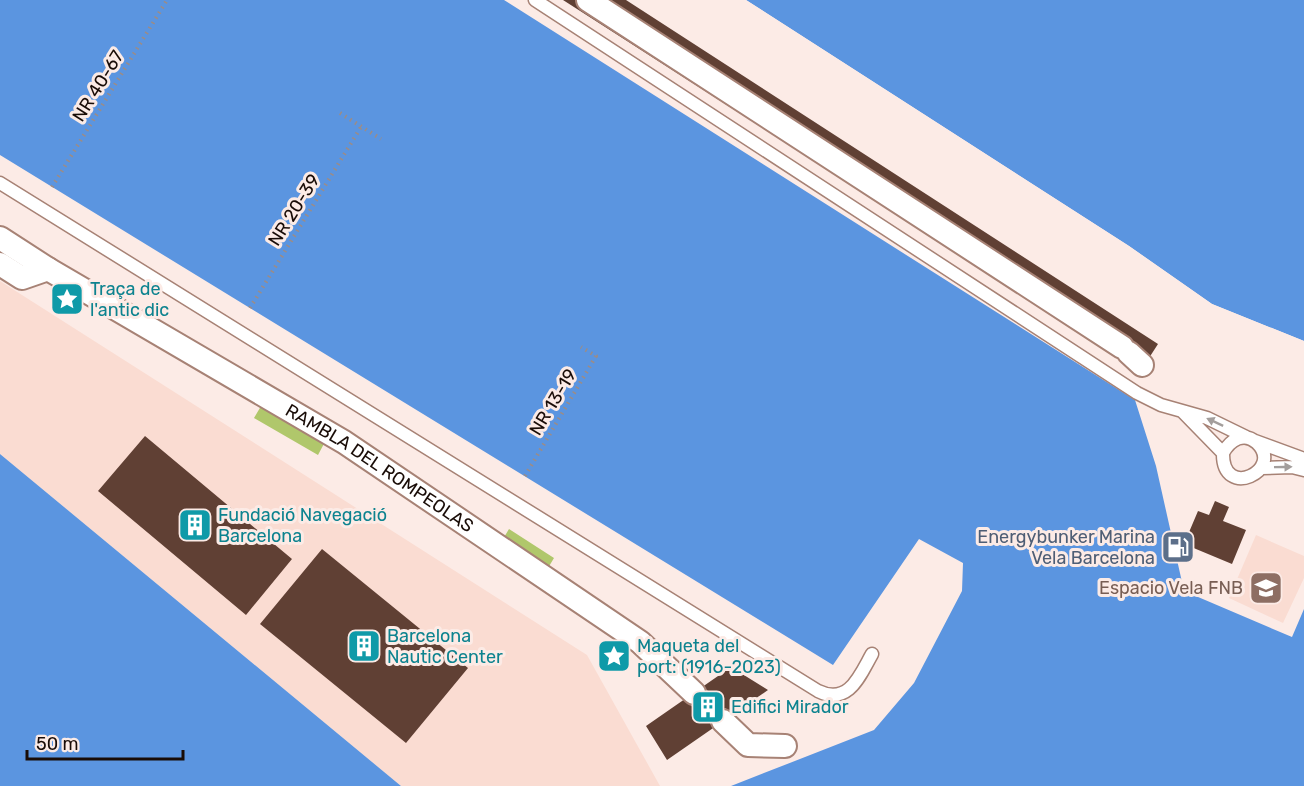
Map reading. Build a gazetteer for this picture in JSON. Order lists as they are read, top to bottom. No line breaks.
{"streets":{"street":["RAMBLA DEL ROMPEOLAS"],"path":["NR 40-67","NR 20-39","NR 13-19"]},"places":{"place":["Traça de l'antic dic","Maqueta del port: (1916-2023)"],"building":["Fundació Navegació Barcelona","Barcelona Nautic Center","Edifici Mirador"],"fuel station":["Energybunker Marina Vela Barcelona"],"school or university":["Espacio Vela FNB"]},"scale_bar":"50 m"}
